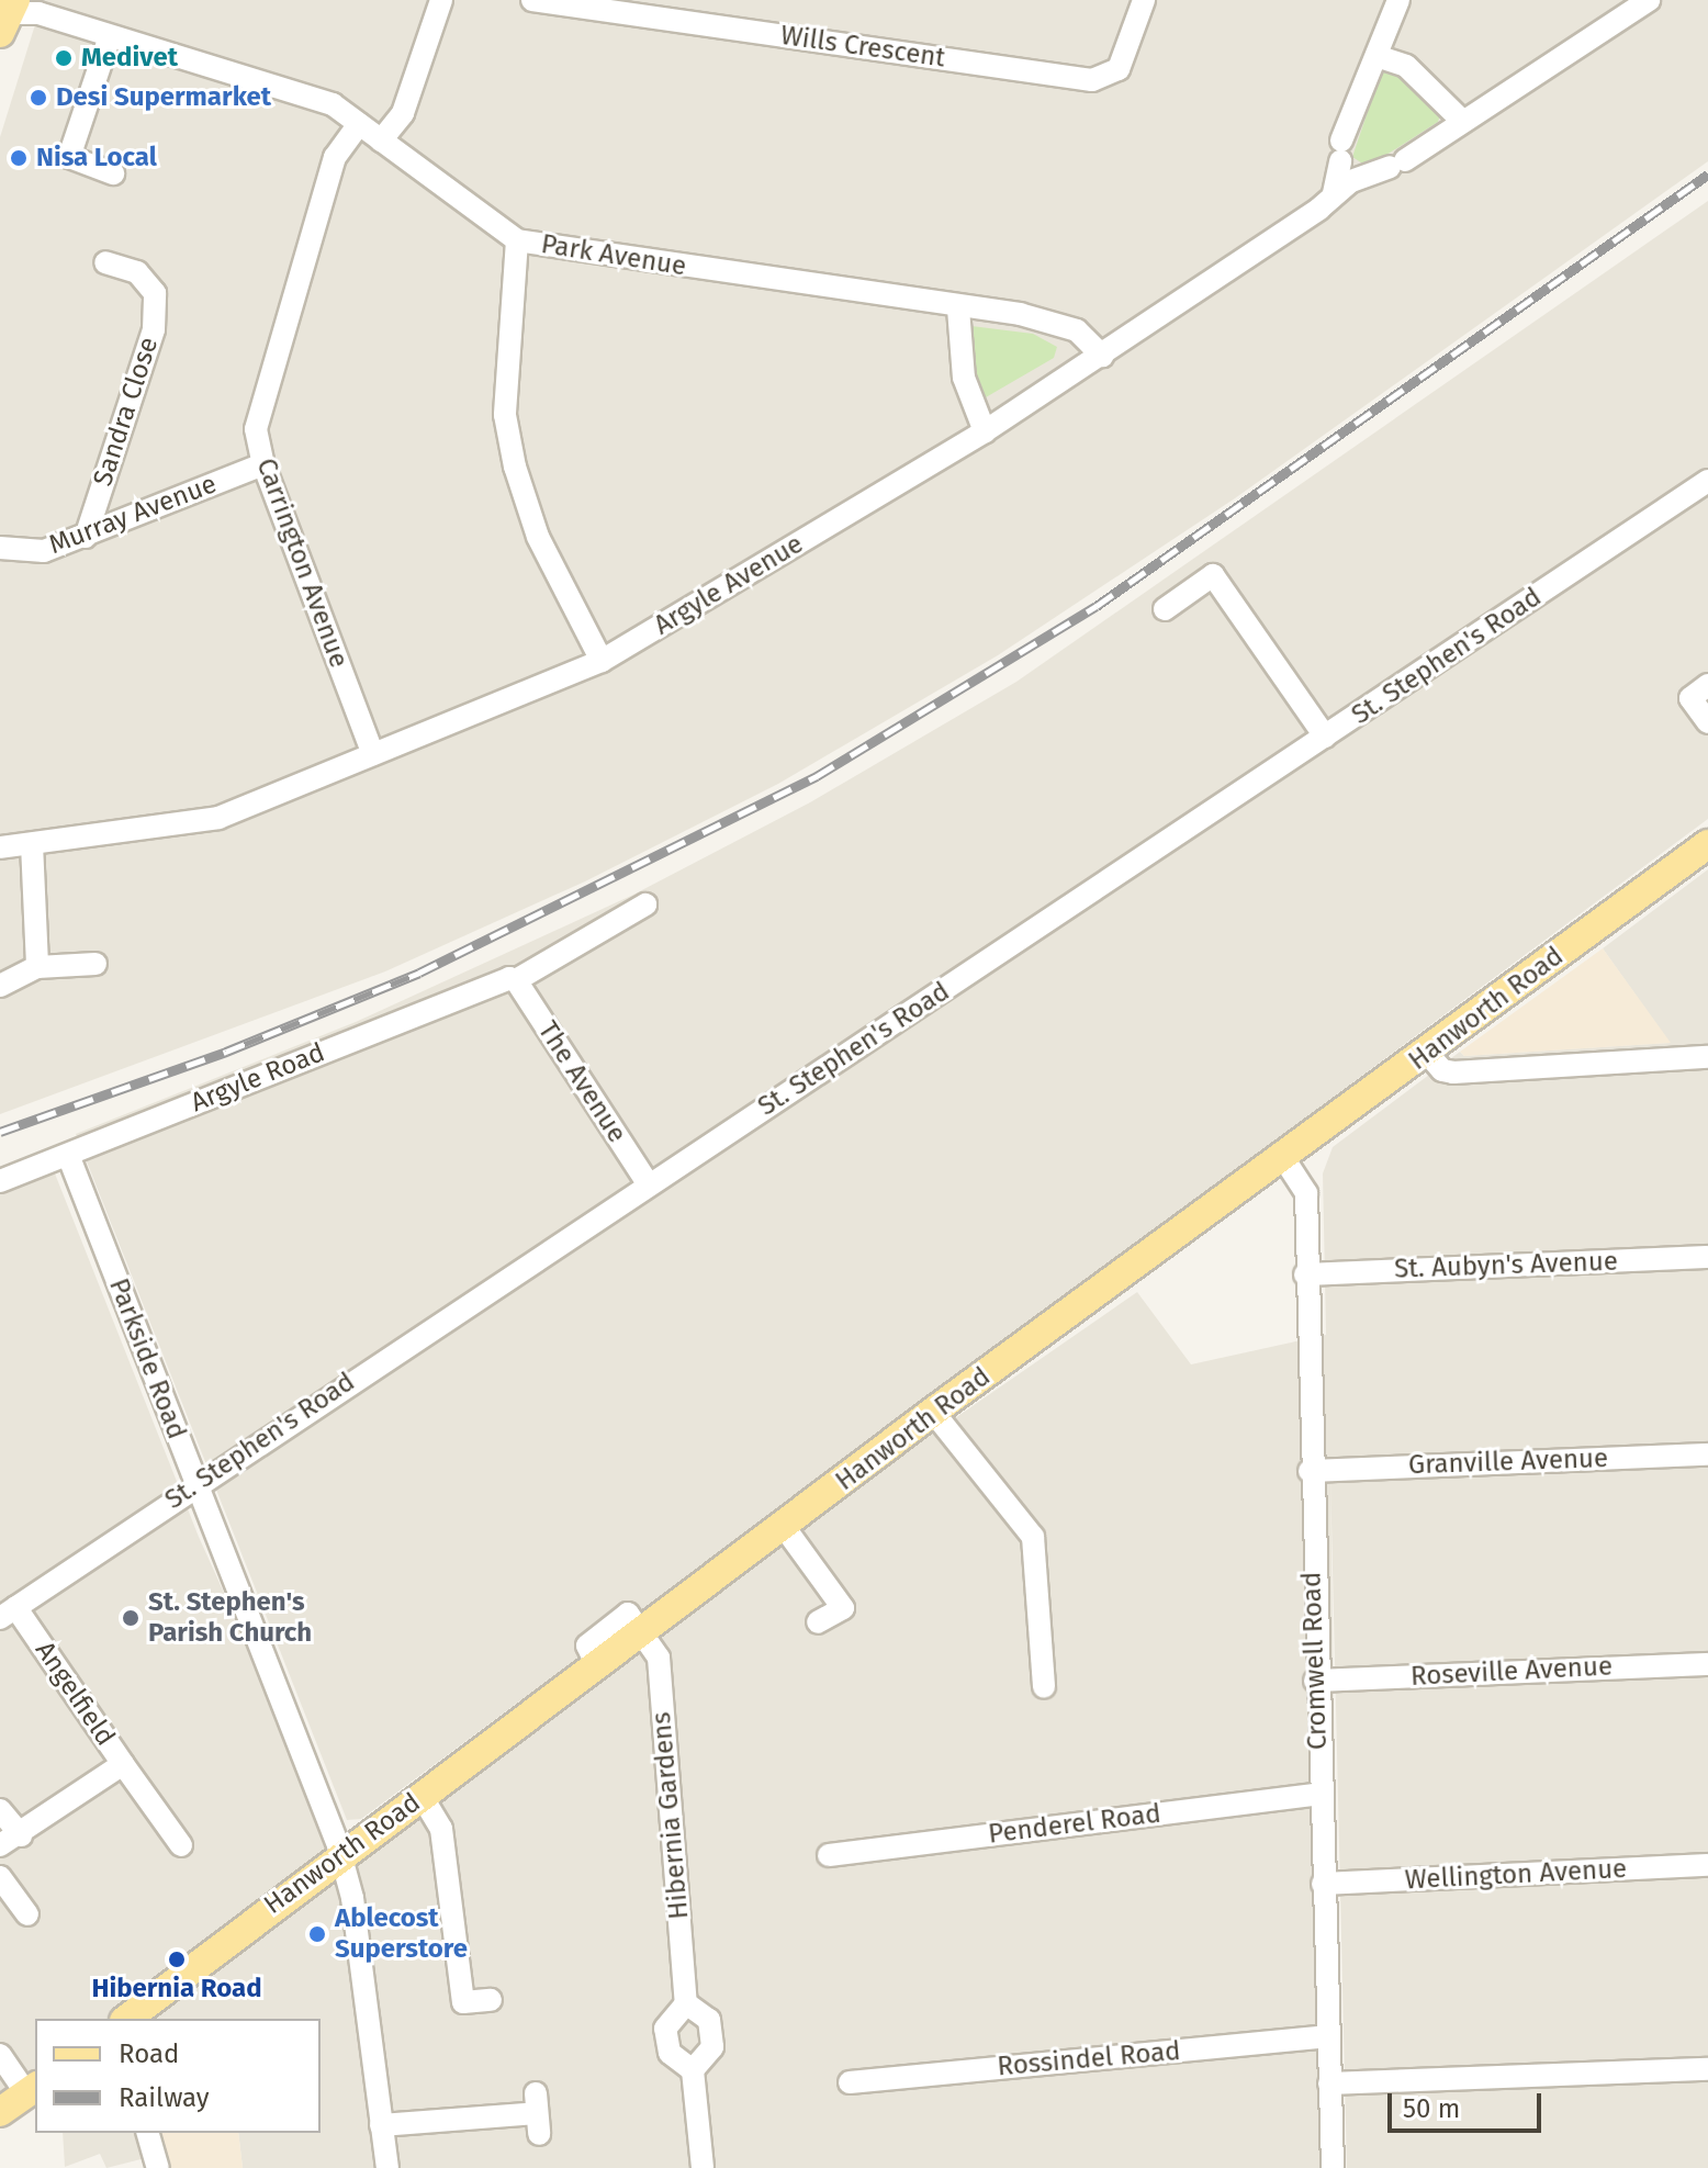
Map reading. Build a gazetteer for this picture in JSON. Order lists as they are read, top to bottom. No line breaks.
{"streets":{"main road":["Hanworth Road"],"street":["Wills Crescent","Park Avenue","Sandra Close","Murray Avenue","Carrington Avenue","Argyle Avenue","St. Stephen's Road","Argyle Road","The Avenue","St. Aubyn's Avenue","Parkside Road","Granville Avenue","Cromwell Road","Roseville Avenue","Angelfield","Hibernia Gardens","Penderel Road","Wellington Avenue","Rossindel Road"]},"crossings":[["Park Avenue","Carrington Avenue"],["Park Avenue","Argyle Avenue"],["Sandra Close","Murray Avenue"],["Murray Avenue","Carrington Avenue"],["Carrington Avenue","Argyle Avenue"],["St. Stephen's Road","The Avenue"],["St. Stephen's Road","Parkside Road"],["St. Stephen's Road","Angelfield"],["Hanworth Road","Parkside Road"],["Hanworth Road","Cromwell Road"],["Hanworth Road","Hibernia Gardens"],["Argyle Road","The Avenue"],["Argyle Road","Parkside Road"],["St. Aubyn's Avenue","Cromwell Road"],["Granville Avenue","Cromwell Road"],["Cromwell Road","Roseville Avenue"],["Cromwell Road","Penderel Road"],["Cromwell Road","Wellington Avenue"],["Cromwell Road","Rossindel Road"]],"places":["Medivet","Desi Supermarket","Nisa Local","St. Stephen's Parish Church","Ablecost Superstore","Hibernia Road"],"legend":["Road","Railway"],"scale_bar":"50 m"}
